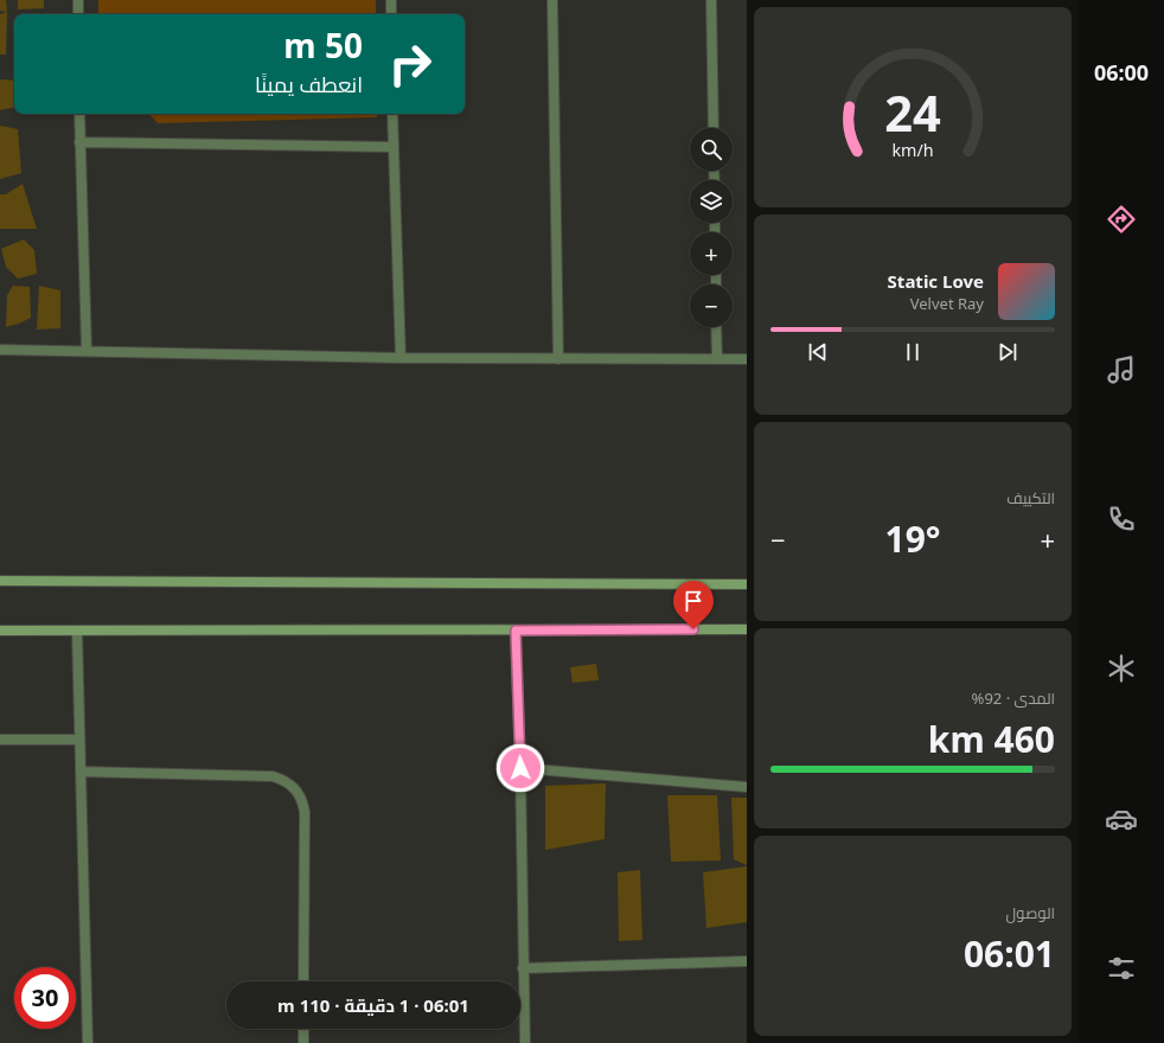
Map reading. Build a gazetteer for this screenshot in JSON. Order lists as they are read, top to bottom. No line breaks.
{"page":{"tabs":"06:00","turn":["50 m","انعطف يمينًا"],"map_buttons":["+","−"],"song":["Static Love","Velvet Ray"],"tile":["التكييف",["المدى · 92%","460 km"],["الوصول","06:01"]],"heat":["−","19°","+"],"limit":"30","trip":"06:01 · 1 دقيقة · 110 m","gauge":["24","km/h"]}}
